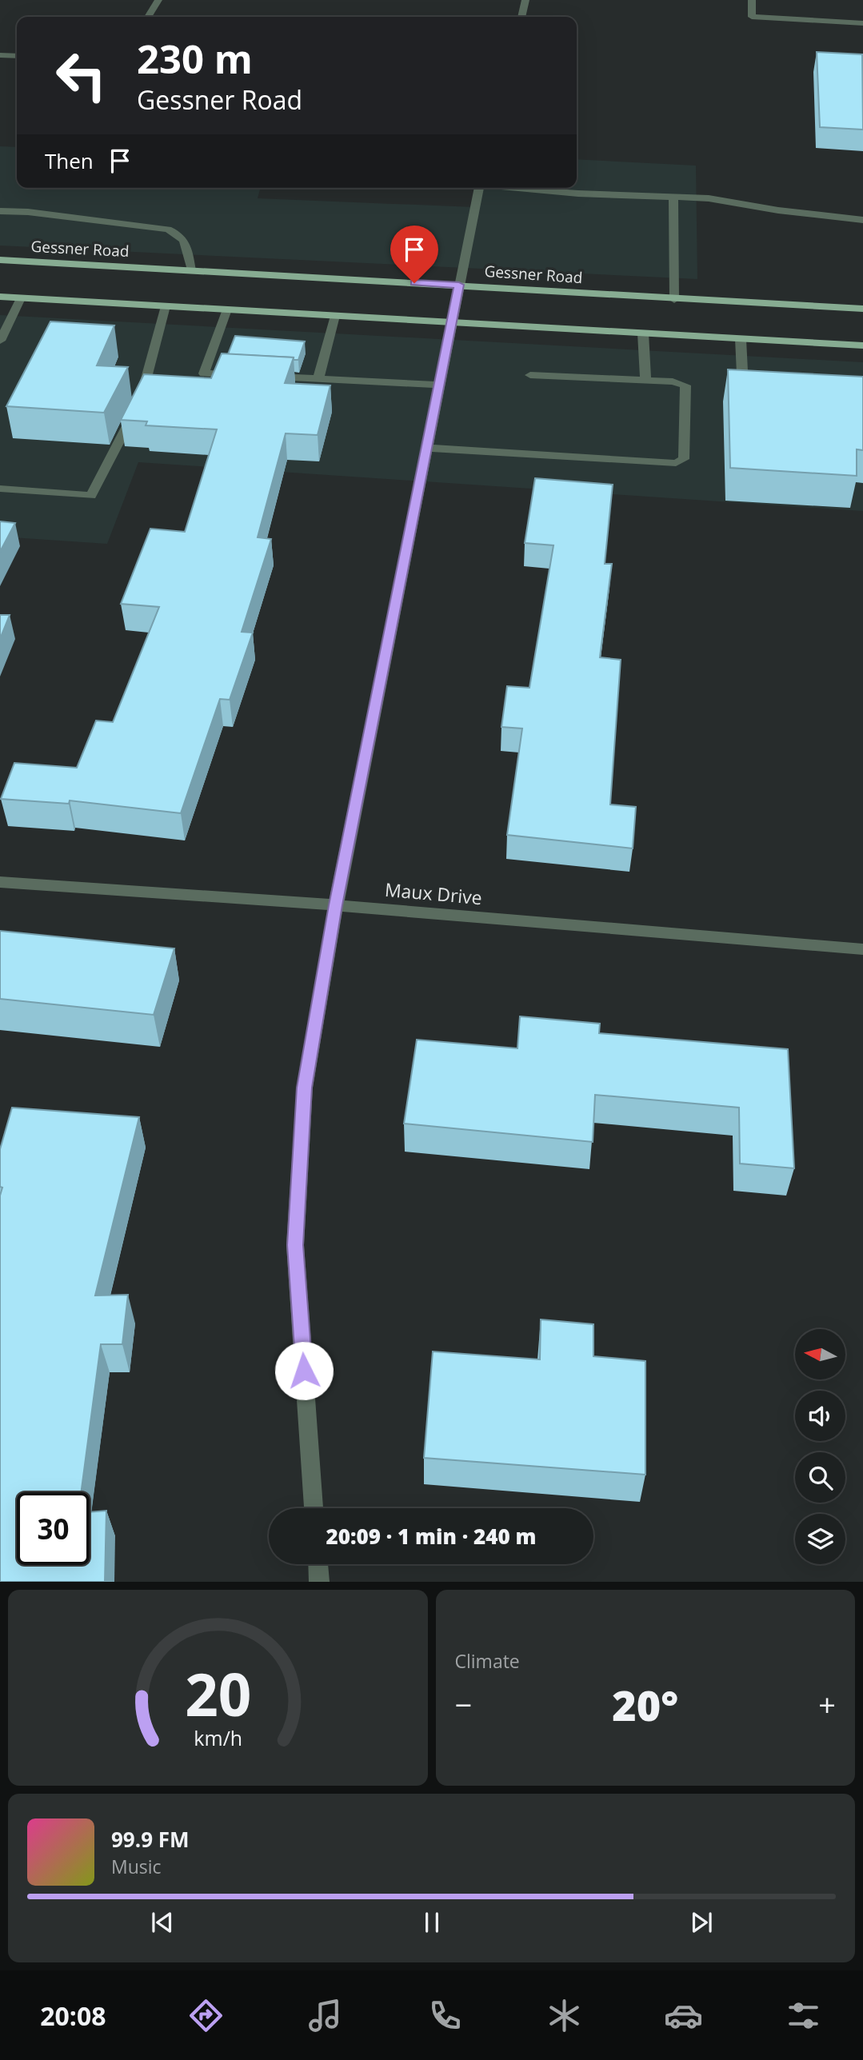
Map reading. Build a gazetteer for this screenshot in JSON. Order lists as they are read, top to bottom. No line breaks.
{"streets":{"main road":["Gessner Road"],"street":["Maux Drive"]},"north":"left","page":{"turn":["230 m","Gessner Road"],"then":"Then","limit":"30","trip":"20:09 · 1 min · 240 m","tile":"Climate","heat":["−","20°","+"],"song":["99.9 FM","Music"],"tabs":"20:08","gauge":["20","km/h"]}}
